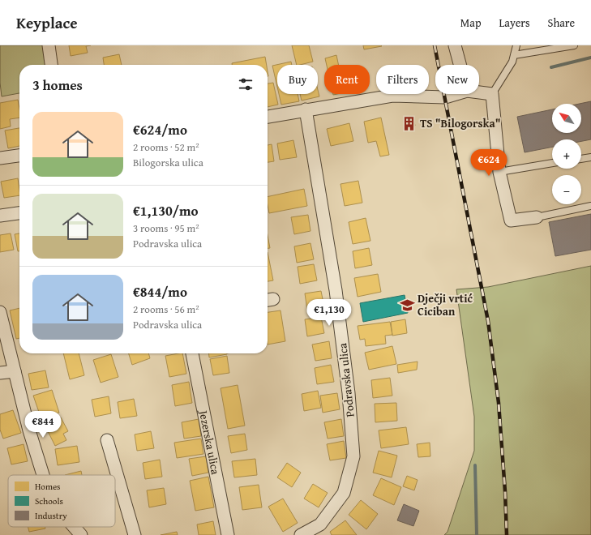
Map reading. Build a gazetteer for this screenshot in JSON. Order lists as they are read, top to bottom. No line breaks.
{"streets":{"street":["Podravska ulica","Jezerska ulica"]},"places":{"building":["TS \"Bilogorska\""],"school or university":["Dječji vrtić Ciciban"]},"legend":["Homes","Schools","Industry"],"north":"top left","page":{"header":"Keyplace","nav":["Map","Layers","Share"],"chip":["Buy","Rent","Filters","New"],"heading":"3 homes","map_buttons":["+","−"],"list":[{"name":"€624/mo","note":"2 rooms · 52 m² · Bilogorska ulica"},{"name":"€1,130/mo","note":"3 rooms · 95 m² · Podravska ulica"},{"name":"€844/mo","note":"2 rooms · 56 m² · Podravska ulica"}],"price":["€624","€1,130","€844"]}}
